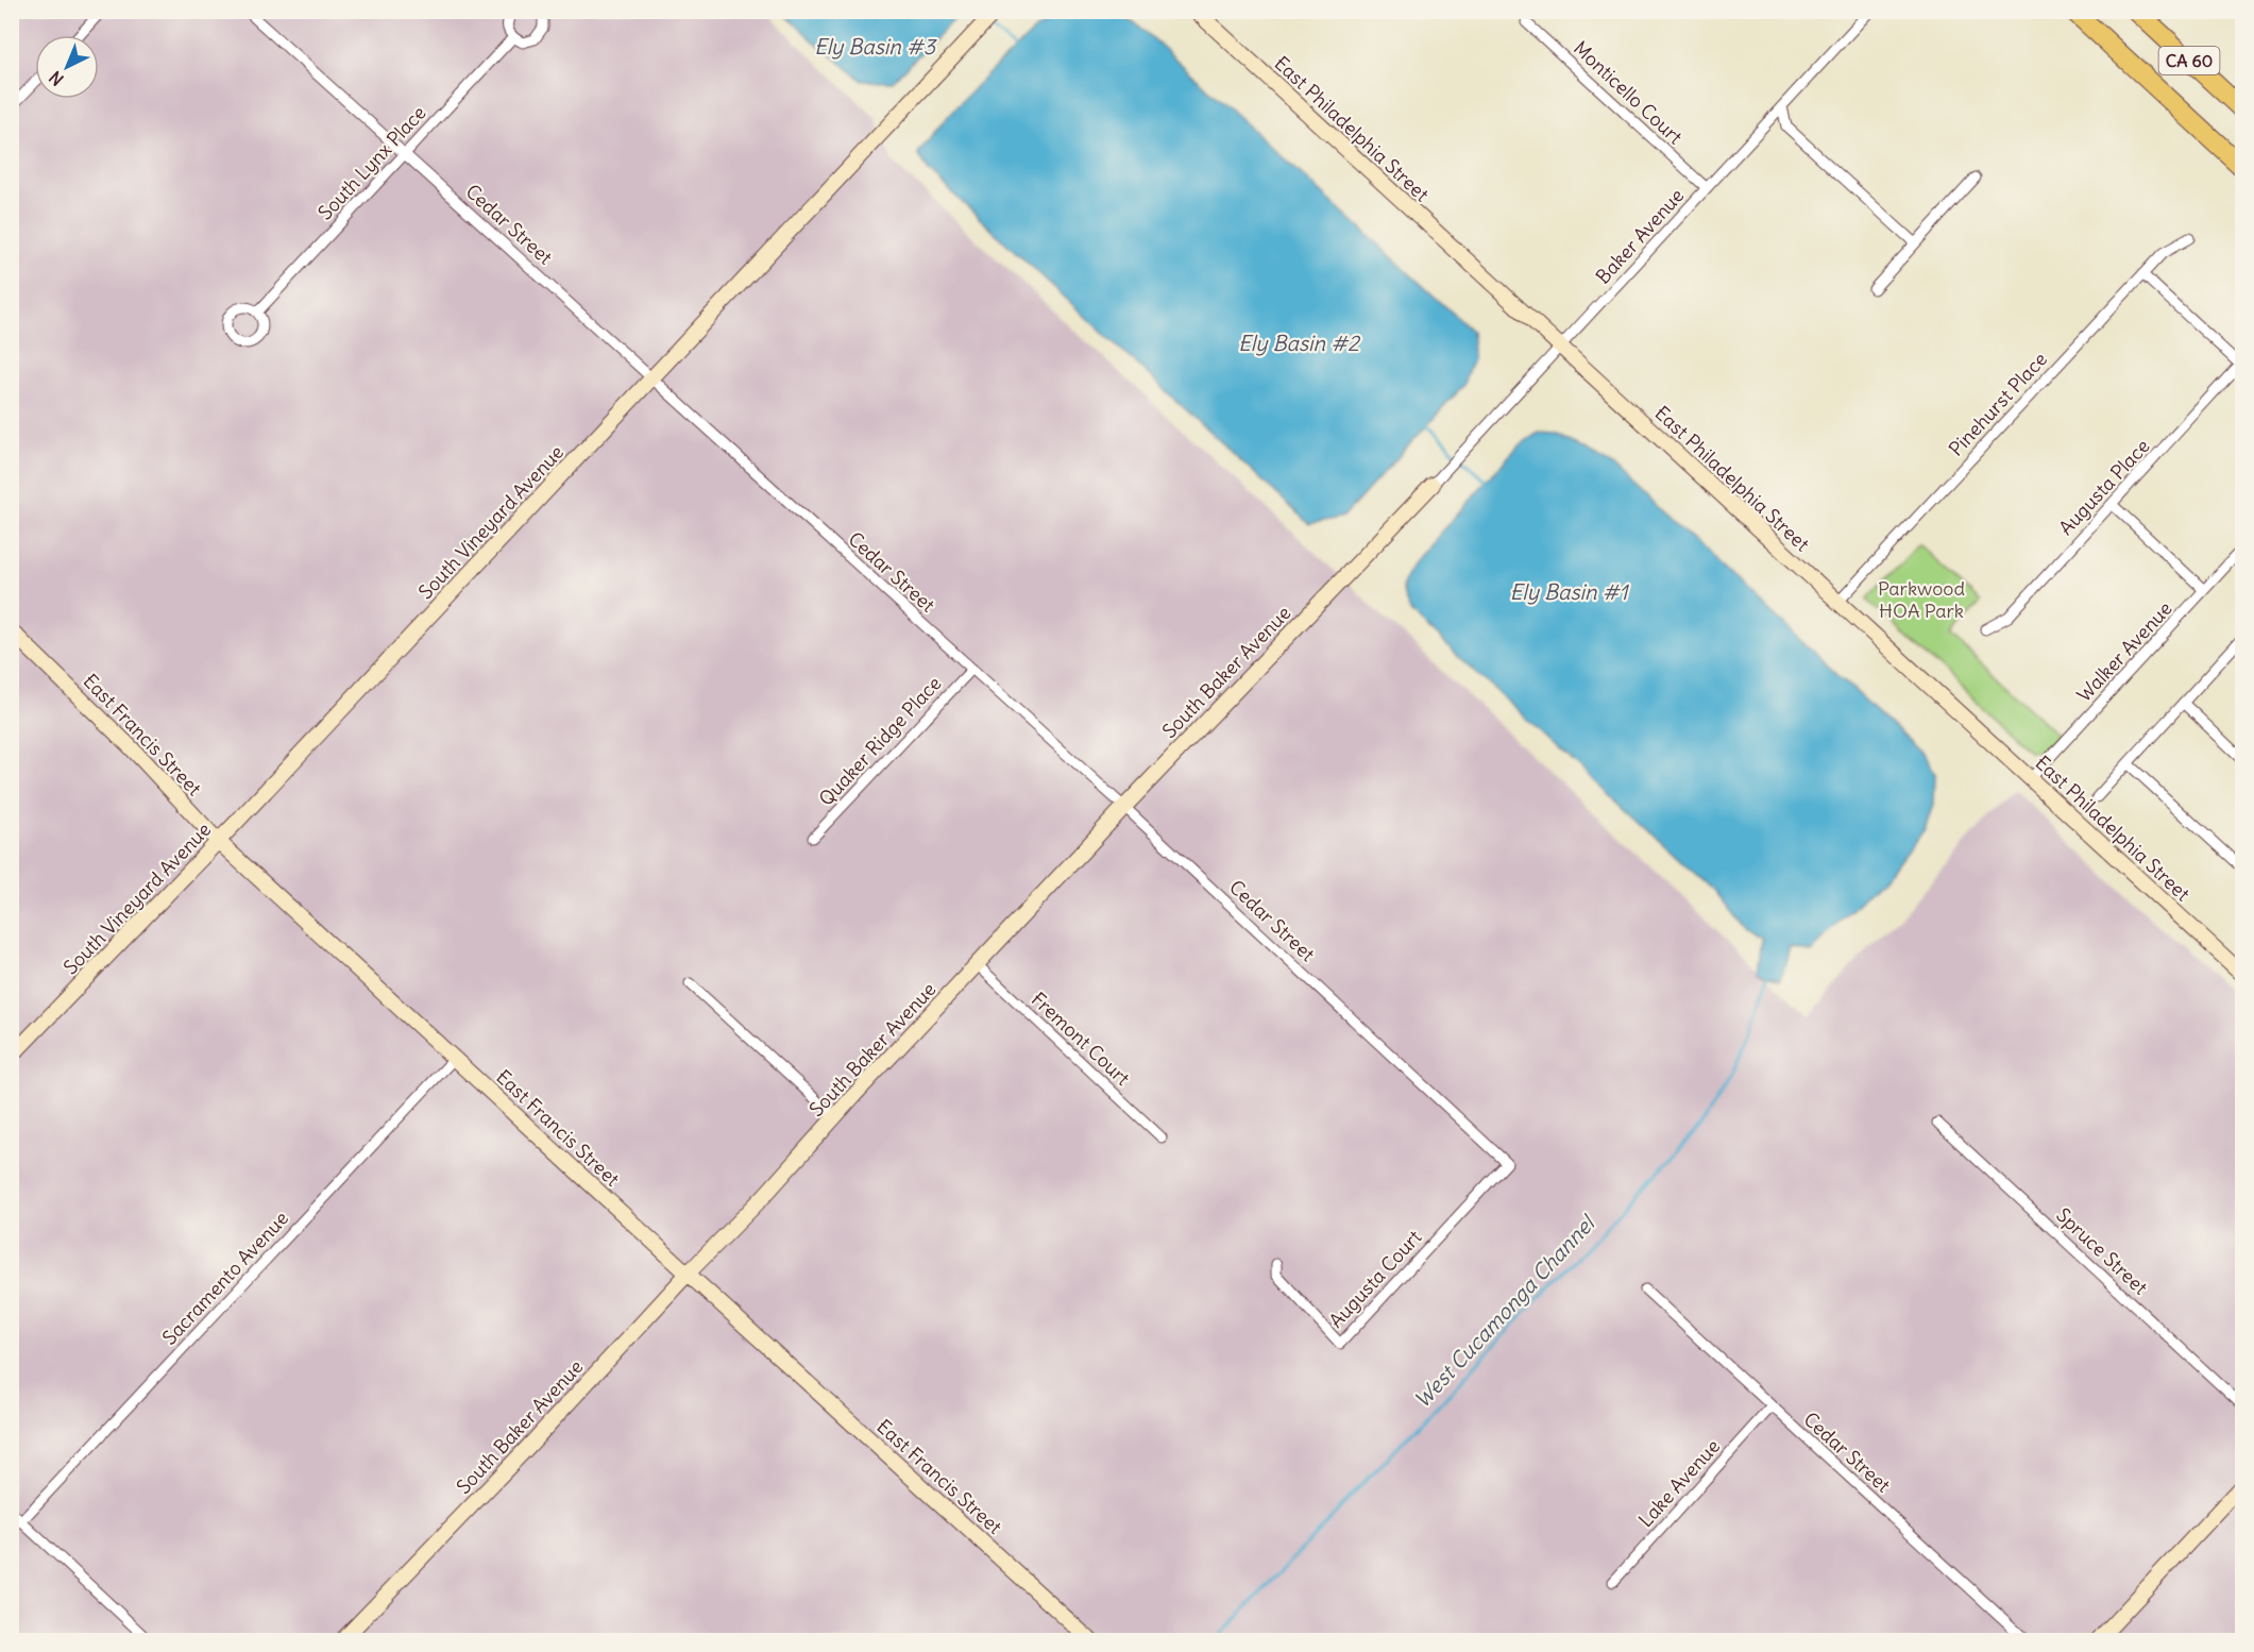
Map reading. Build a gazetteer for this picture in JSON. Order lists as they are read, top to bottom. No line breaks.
{"streets":{"highway":["CA 60"],"street":["Monticello Court","East Philadelphia Street","South Lynx Place","Cedar Street","Baker Avenue","Pinehurst Place","Augusta Place","South Vineyard Avenue","Walker Avenue","South Baker Avenue","East Francis Street","Quaker Ridge Place","Fremont Court","Spruce Street","Sacramento Avenue","Augusta Court","Lake Avenue"]},"crossings":[["Monticello Court","Baker Avenue"],["East Philadelphia Street","Baker Avenue"],["East Philadelphia Street","Pinehurst Place"],["East Philadelphia Street","Walker Avenue"],["South Lynx Place","Cedar Street"],["Cedar Street","South Vineyard Avenue"],["Cedar Street","South Baker Avenue"],["Cedar Street","Quaker Ridge Place"],["Cedar Street","Augusta Court"],["Cedar Street","Lake Avenue"],["Baker Avenue","South Baker Avenue"],["South Vineyard Avenue","East Francis Street"],["South Baker Avenue","East Francis Street"],["South Baker Avenue","Fremont Court"],["East Francis Street","Sacramento Avenue"]],"water":["Ely Basin #3","Ely Basin #2","Ely Basin #1","West Cucamonga Channel"],"parks":["Parkwood HOA Park"],"north":"bottom left"}
